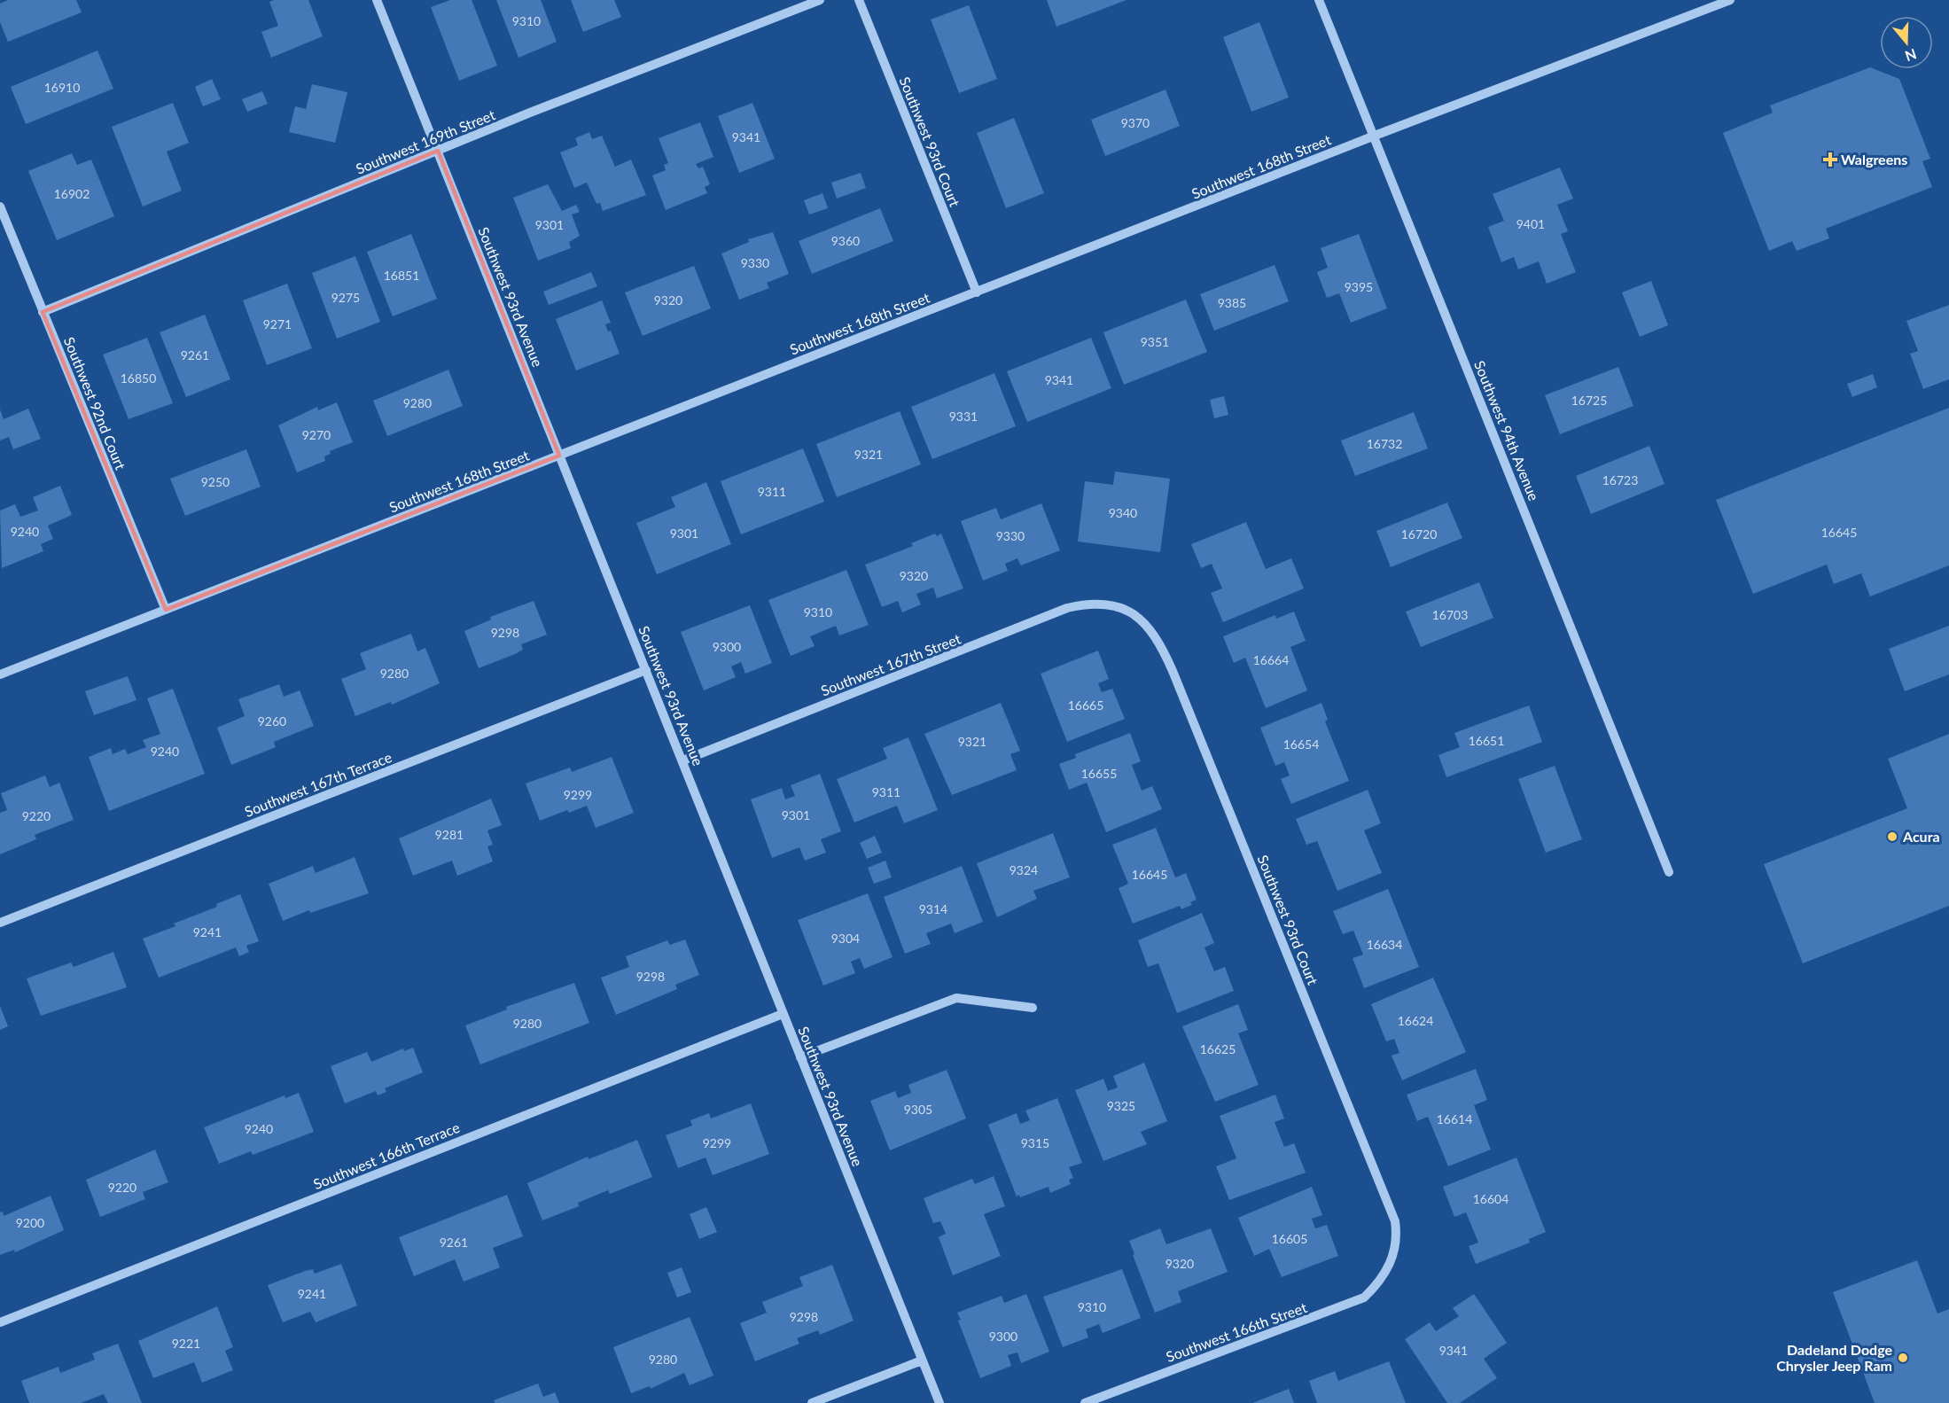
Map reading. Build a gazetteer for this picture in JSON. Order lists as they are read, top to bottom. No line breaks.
{"streets":{"street":["Southwest 169th Street","Southwest 93rd Court","Southwest 168th Street","Southwest 93rd Avenue","Southwest 92nd Court","Southwest 94th Avenue","Southwest 167th Street","Southwest 167th Terrace","Southwest 166th Terrace","Southwest 166th Street"]},"crossings":[["Southwest 169th Street","Southwest 93rd Avenue"],["Southwest 169th Street","Southwest 92nd Court"],["Southwest 93rd Court","Southwest 168th Street"],["Southwest 93rd Court","Southwest 167th Street"],["Southwest 93rd Court","Southwest 166th Street"],["Southwest 168th Street","Southwest 93rd Avenue"],["Southwest 168th Street","Southwest 92nd Court"],["Southwest 168th Street","Southwest 94th Avenue"],["Southwest 93rd Avenue","Southwest 167th Street"],["Southwest 93rd Avenue","Southwest 167th Terrace"],["Southwest 93rd Avenue","Southwest 166th Terrace"]],"places":{"health":["Walgreens"],"other":["Acura","Dadeland Dodge Chrysler Jeep Ram"]},"house_numbers":["9310","16910","9370","9341","16902","9401","9301","9360","9330","16851","9395","9275","9320","9385","9271","9351","9261","16850","9341","16725","9280","9331","9270","16732","9321","16723","9250","9311","9340","9240","16645","9301","16720","9330","9320","9310","16703","9298","9300","16664","9280","16665","9260","16651","9321","16654","9240","16655","9311","9299","9301","9220","9281","9324","16645","9314","9241","9304","16634","9298","16624","9280","16625","9325","9305","16614","9240","9299","9315","9220","16604","9200","16605","9261","9320","9241","9310","9298","9300","9221","9341","9280"],"north":"bottom"}
